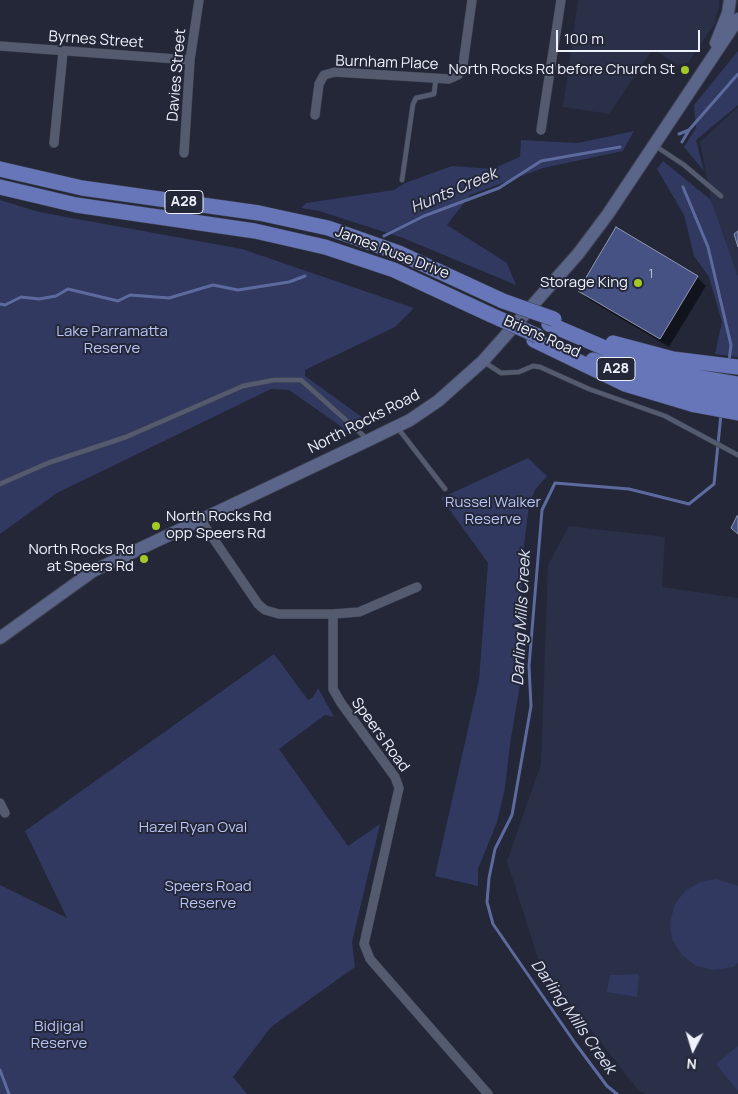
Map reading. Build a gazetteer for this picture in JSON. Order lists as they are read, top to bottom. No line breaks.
{"streets":{"highway":["A28","James Ruse Drive","Briens Road"],"main road":["North Rocks Road"],"street":["Byrnes Street","Burnham Place","Davies Street","Speers Road"]},"crossings":[["Byrnes Street","Davies Street"],["James Ruse Drive","Briens Road"]],"water":["Hunts Creek","Darling Mills Creek"],"parks":["Lake Parramatta Reserve","Russel Walker Reserve","Hazel Ryan Oval","Speers Road Reserve","Bidjigal Reserve"],"places":["North Rocks Rd before Church St","Storage King","North Rocks Rd opp Speers Rd","North Rocks Rd at Speers Rd"],"house_numbers":["1"],"scale_bar":"100 m","north":"bottom"}
